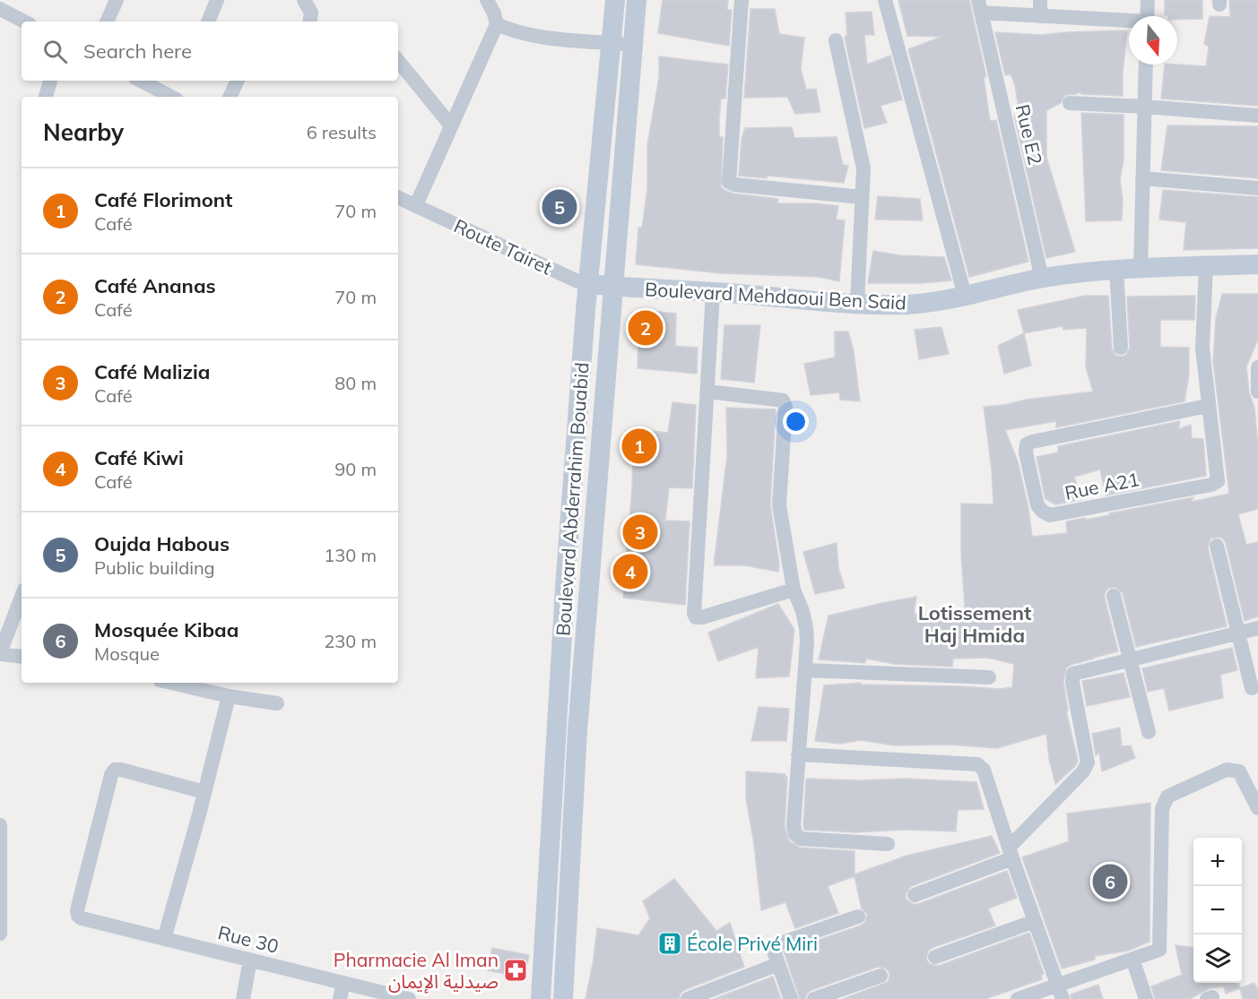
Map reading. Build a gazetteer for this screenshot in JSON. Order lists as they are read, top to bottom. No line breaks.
{"streets":{"main road":["Route Tairet","Boulevard Mehdaoui Ben Said","Boulevard Abderrahim Bouabid"],"street":["Rue E2","Rue A21","Rue 30"]},"crossings":[["Rue E2","Boulevard Mehdaoui Ben Said"],["Route Tairet","Boulevard Mehdaoui Ben Said"],["Route Tairet","Boulevard Abderrahim Bouabid"],["Boulevard Mehdaoui Ben Said","Rue A21"],["Boulevard Mehdaoui Ben Said","Boulevard Abderrahim Bouabid"]],"districts":["Lotissement Haj Hmida"],"places":{"building":["École Privé Miri"],"pharmacy":["Pharmacie Al Iman صيدلية الإيمان"]},"north":"bottom","page":{"search":"Search here","heading":["Nearby","6 results"],"list":[{"mark":"1","name":"Café Florimont","note":"Café","value":"70 m"},{"mark":"2","name":"Café Ananas","note":"Café","value":"70 m"},{"mark":"3","name":"Café Malizia","note":"Café","value":"80 m"},{"mark":"4","name":"Café Kiwi","note":"Café","value":"90 m"},{"mark":"5","name":"Oujda Habous","note":"Public building","value":"130 m"},{"mark":"6","name":"Mosquée Kibaa","note":"Mosque","value":"230 m"}],"pins":["5","2","1","3","4","6"],"map_buttons":["+","−"]}}
